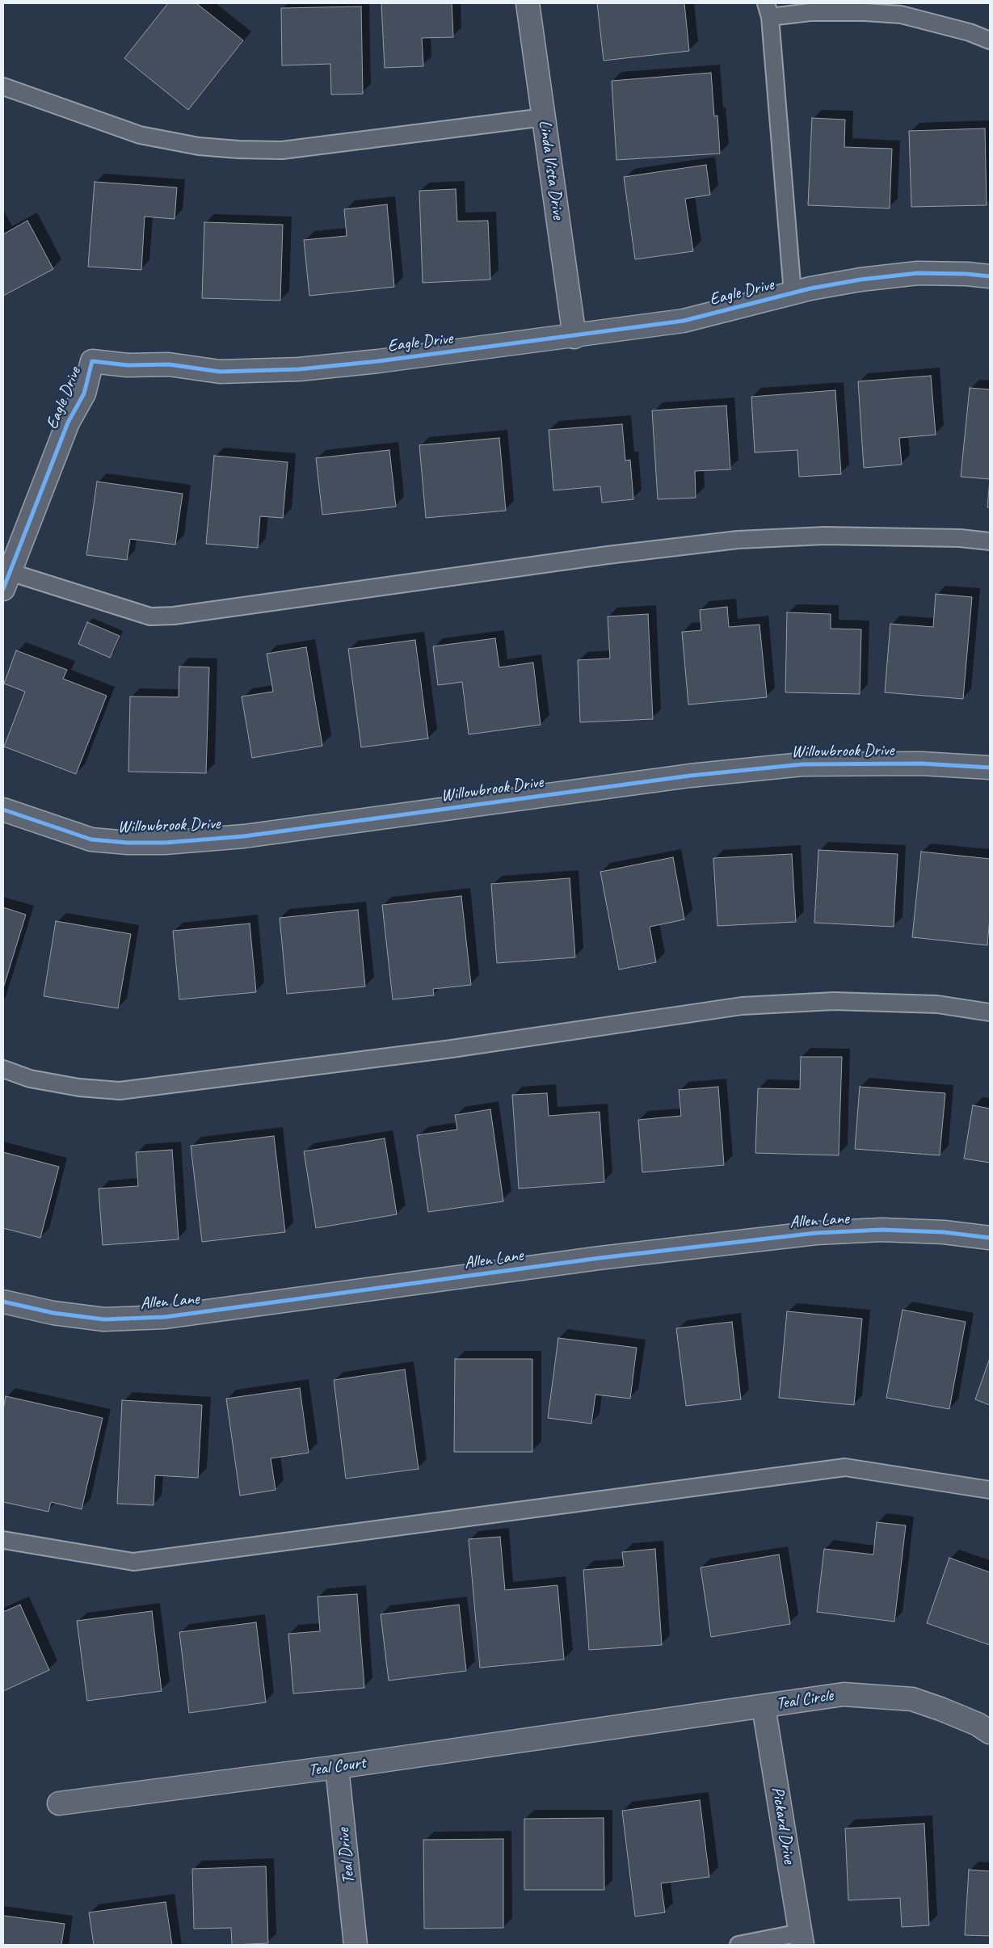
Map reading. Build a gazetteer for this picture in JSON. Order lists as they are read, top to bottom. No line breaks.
{"streets":{"street":["Linda Vista Drive","Eagle Drive","Willowbrook Drive","Allen Lane","Teal Circle","Teal Court","Pickard Drive","Teal Drive"]},"crossings":[["Linda Vista Drive","Eagle Drive"],["Teal Circle","Teal Court"],["Teal Circle","Pickard Drive"],["Teal Court","Teal Drive"]]}
